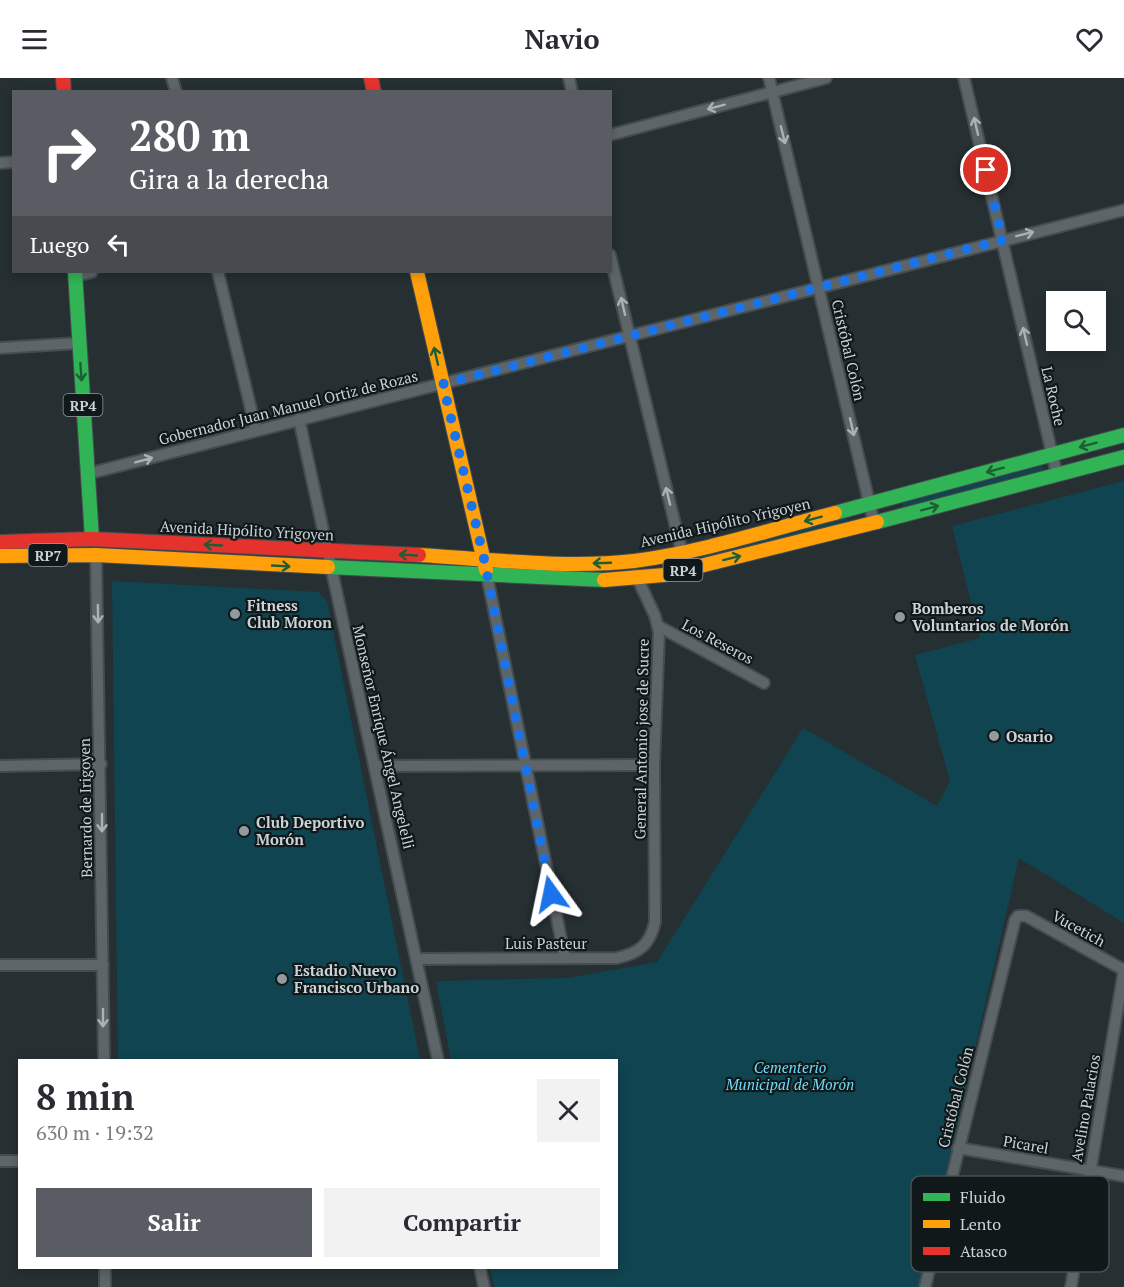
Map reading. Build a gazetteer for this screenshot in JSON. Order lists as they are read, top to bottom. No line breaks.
{"streets":{"main road":["RP4","Avenida Hipólito Yrigoyen","RP7"],"street":["Cristóbal Colón","La Roche","Gobernador Juan Manuel Ortiz de Rozas","Los Reseros","Monseñor Enrique Ángel Angelelli","General Antonio jose de Sucre","Bernardo de Irigoyen","Vucetich","Luis Pasteur","Avelino Palacios","Picarel"]},"crossings":[["Cristóbal Colón","RP4"],["Cristóbal Colón","Gobernador Juan Manuel Ortiz de Rozas"],["Cristóbal Colón","Avenida Hipólito Yrigoyen"],["Cristóbal Colón","Vucetich"],["Cristóbal Colón","Picarel"],["La Roche","RP4"],["La Roche","Gobernador Juan Manuel Ortiz de Rozas"],["La Roche","Avenida Hipólito Yrigoyen"],["RP4","Gobernador Juan Manuel Ortiz de Rozas"],["RP4","Avenida Hipólito Yrigoyen"],["RP4","RP7"],["RP4","Monseñor Enrique Ángel Angelelli"],["RP4","General Antonio jose de Sucre"],["RP4","Bernardo de Irigoyen"],["Gobernador Juan Manuel Ortiz de Rozas","Monseñor Enrique Ángel Angelelli"],["Avenida Hipólito Yrigoyen","Monseñor Enrique Ángel Angelelli"],["Avenida Hipólito Yrigoyen","General Antonio jose de Sucre"],["RP7","Bernardo de Irigoyen"],["Los Reseros","General Antonio jose de Sucre"],["Monseñor Enrique Ángel Angelelli","Luis Pasteur"],["General Antonio jose de Sucre","Luis Pasteur"],["Vucetich","Avelino Palacios"],["Avelino Palacios","Picarel"]],"one_way":["Cristóbal Colón","La Roche","Bernardo de Irigoyen"],"parks":["Cementerio Municipal de Morón"],"places":["Fitness Club Moron","Bomberos Voluntarios de Morón","Osario","Club Deportivo Morón","Estadio Nuevo Francisco Urbano"],"legend":["Fluido","Lento","Atasco"],"page":{"header":"Navio","turn":["280 m","Gira a la derecha"],"then":"Luego","heading":["8 min","630 m · 19:32"],"buttons":["Salir","Compartir"]}}
